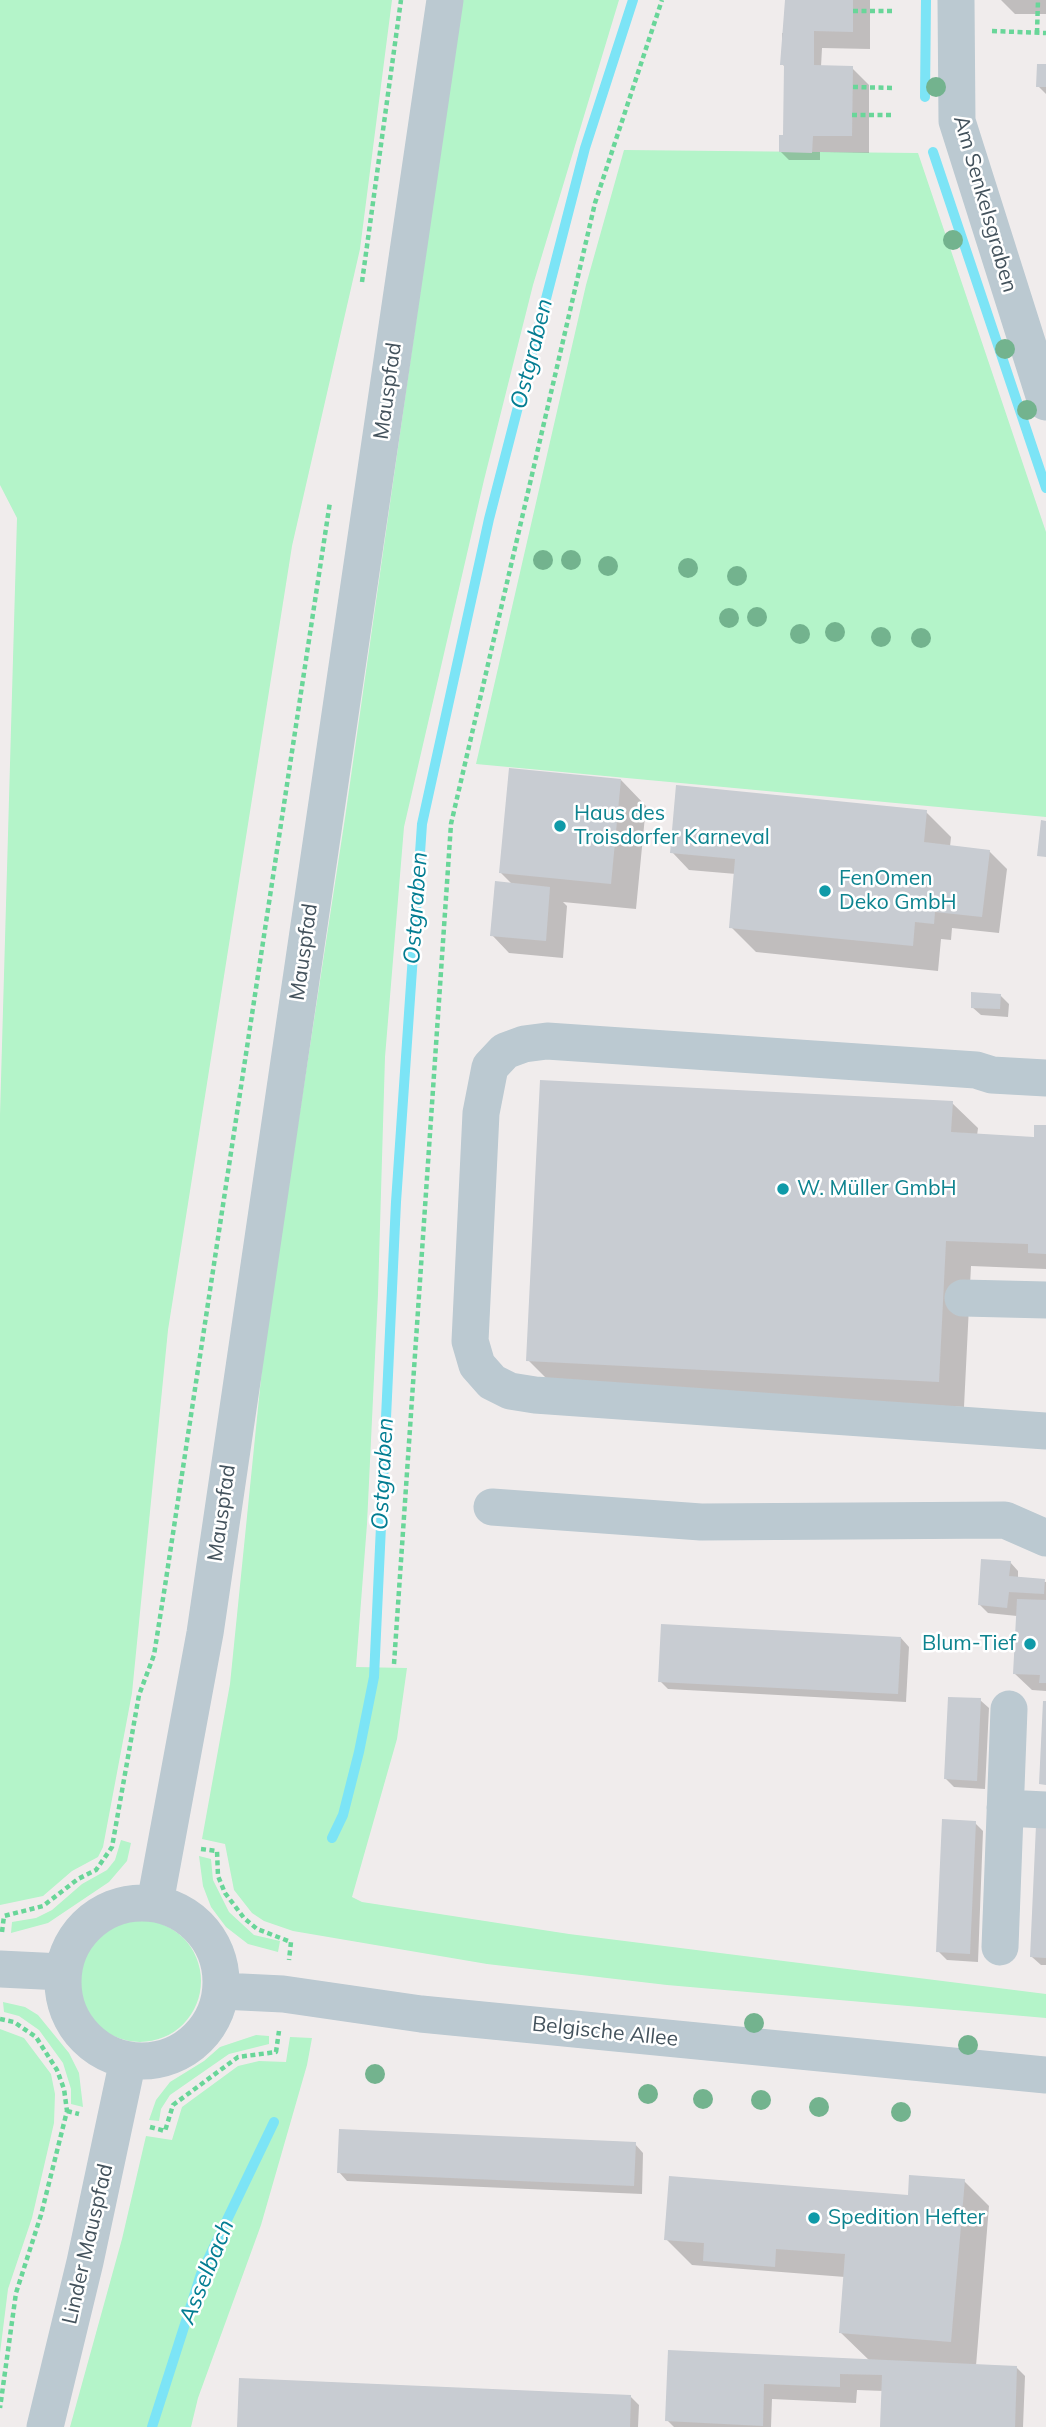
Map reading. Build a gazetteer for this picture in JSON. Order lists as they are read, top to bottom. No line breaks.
{"streets":{"street":["Am Senkelsgraben","Mauspfad","Belgische Allee","Linder Mauspfad"]},"crossings":[["Mauspfad","Belgische Allee"],["Mauspfad","Linder Mauspfad"],["Belgische Allee","Linder Mauspfad"]],"water":["Ostgraben","Asselbach"],"places":["Haus des Troisdorfer Karneval","FenOmen Deko GmbH","W. Müller GmbH","Blum-Tief","Spedition Hefter"]}
